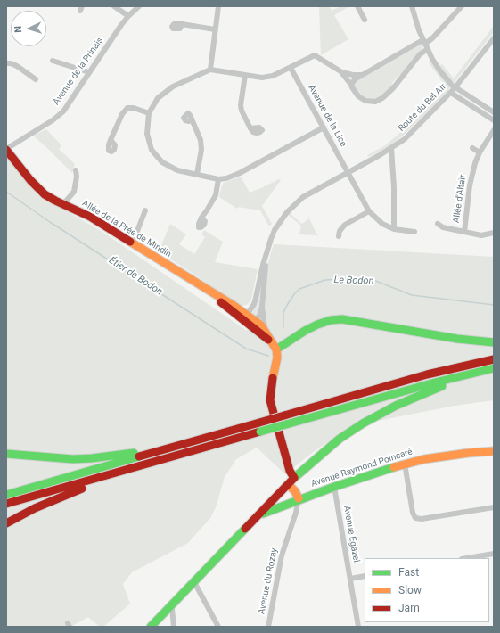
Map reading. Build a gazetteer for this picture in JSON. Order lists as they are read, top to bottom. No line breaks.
{"streets":{"main road":["Allée de la Prée de Mindin","Avenue Raymond Poincaré"],"street":["Avenue de la Prinais","Route du Bel Air","Avenue de la Lice","Allée d'Altaïr","Avenue Egazel","Avenue du Rozay"]},"crossings":[["Avenue de la Prinais","Allée de la Prée de Mindin"],["Route du Bel Air","Avenue de la Lice"],["Avenue Raymond Poincaré","Avenue Egazel"],["Avenue Raymond Poincaré","Avenue du Rozay"]],"water":["Étier de Bodon","Le Bodon"],"legend":["Fast","Slow","Jam"],"north":"left"}
